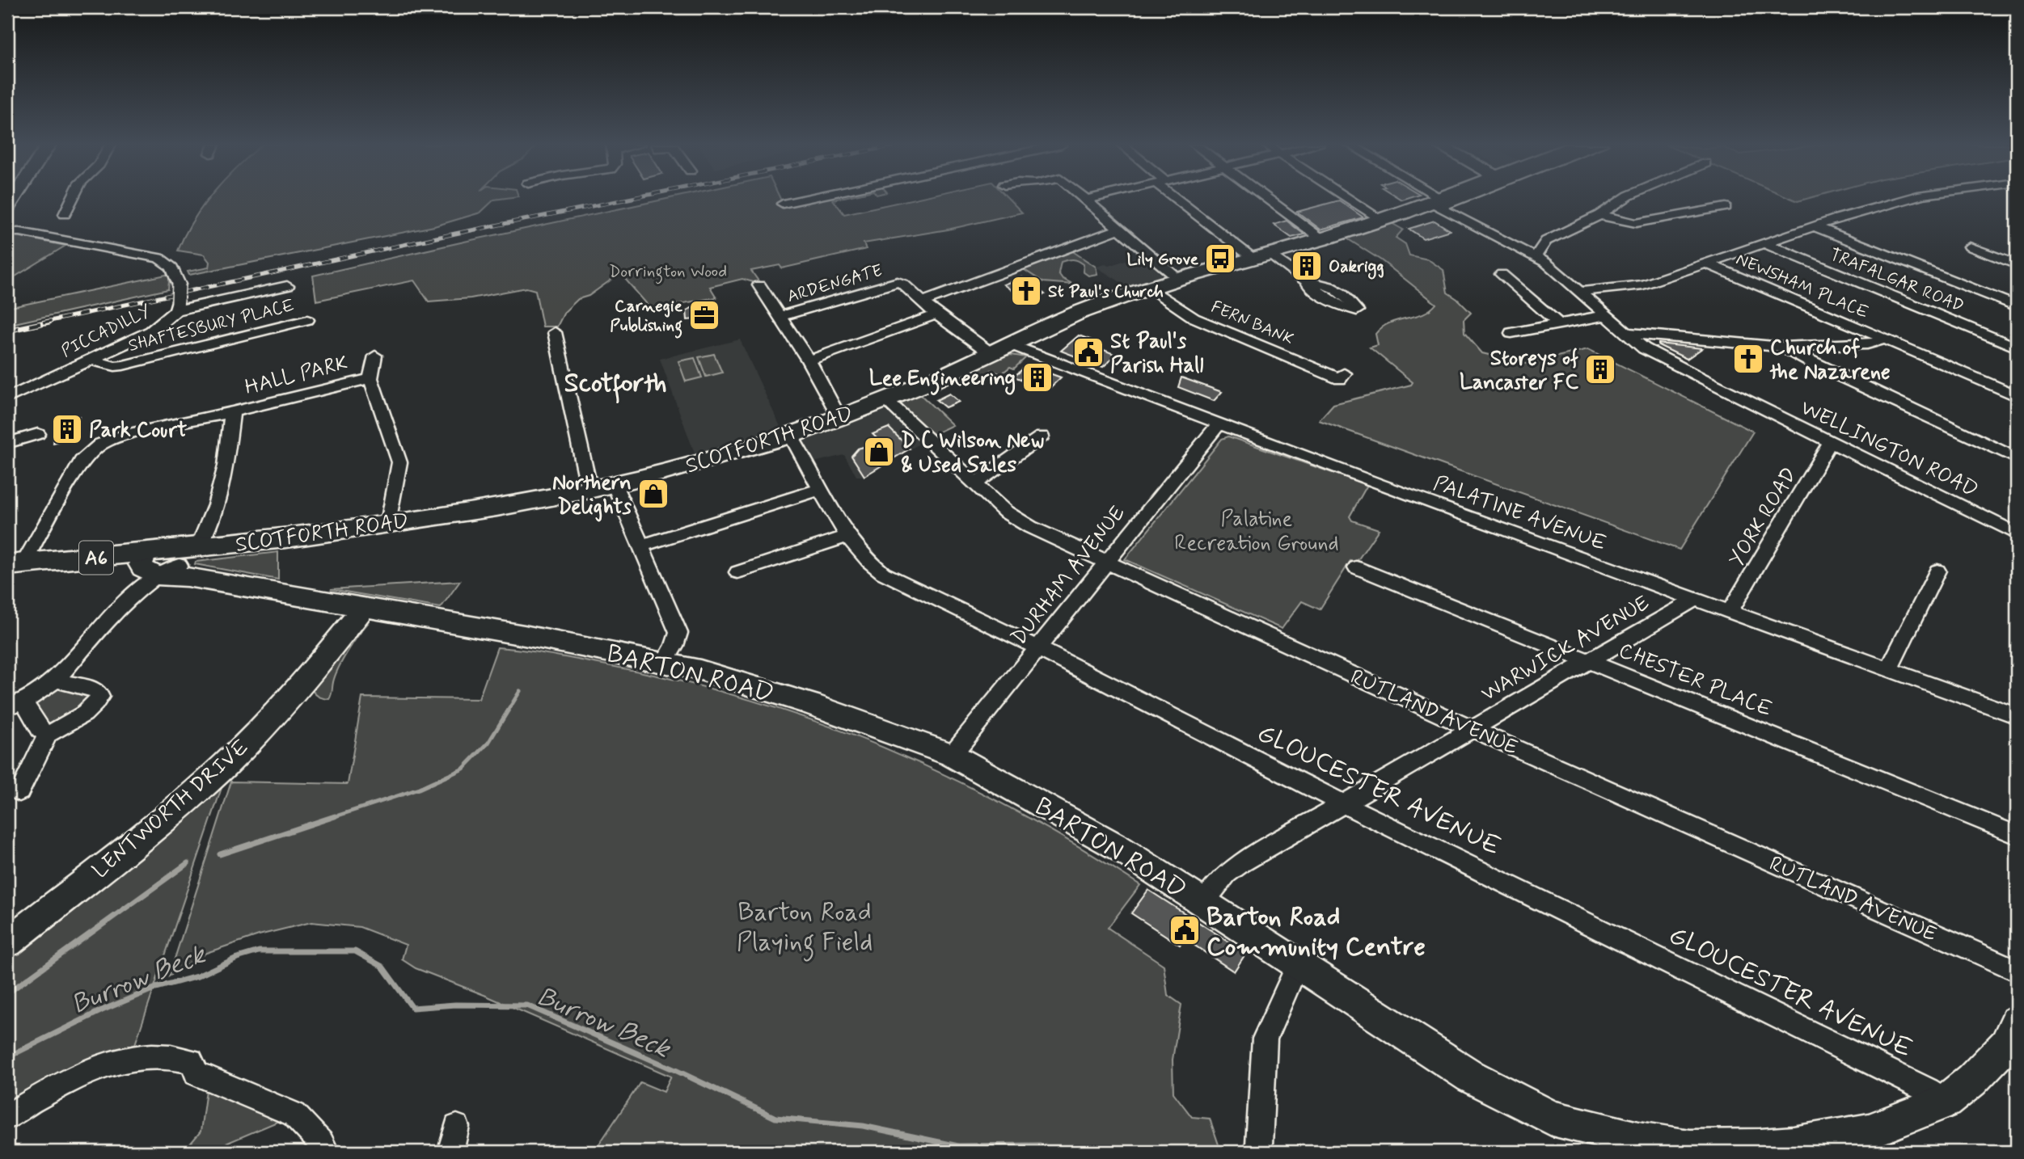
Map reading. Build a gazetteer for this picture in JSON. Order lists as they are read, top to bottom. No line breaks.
{"streets":{"main road":["SCOTFORTH ROAD","A6"],"street":["TRAFALGAR ROAD","ARDENGATE","NEWSHAM PLACE","FERN BANK","SHAFTESBURY PLACE","PICCADILLY","HALL PARK","WELLINGTON ROAD","PALATINE AVENUE","YORK ROAD","DURHAM AVENUE","WARWICK AVENUE","BARTON ROAD","CHESTER PLACE","RUTLAND AVENUE","GLOUCESTER AVENUE","LENTWORTH DRIVE"]},"crossings":[["ARDENGATE","PALATINE AVENUE"],["FERN BANK","SCOTFORTH ROAD"],["SHAFTESBURY PLACE","PICCADILLY"],["HALL PARK","SCOTFORTH ROAD"],["HALL PARK","BARTON ROAD"],["SCOTFORTH ROAD","WELLINGTON ROAD"],["SCOTFORTH ROAD","PALATINE AVENUE"],["SCOTFORTH ROAD","BARTON ROAD"],["SCOTFORTH ROAD","RUTLAND AVENUE"],["SCOTFORTH ROAD","GLOUCESTER AVENUE"],["WELLINGTON ROAD","YORK ROAD"],["PALATINE AVENUE","YORK ROAD"],["PALATINE AVENUE","DURHAM AVENUE"],["PALATINE AVENUE","WARWICK AVENUE"],["DURHAM AVENUE","BARTON ROAD"],["DURHAM AVENUE","RUTLAND AVENUE"],["DURHAM AVENUE","GLOUCESTER AVENUE"],["WARWICK AVENUE","BARTON ROAD"],["WARWICK AVENUE","CHESTER PLACE"],["WARWICK AVENUE","RUTLAND AVENUE"],["WARWICK AVENUE","GLOUCESTER AVENUE"],["BARTON ROAD","GLOUCESTER AVENUE"],["BARTON ROAD","LENTWORTH DRIVE"]],"districts":["Scotforth"],"water":["Burrow Beck"],"parks":["Dorrington Wood","Palatine Recreation Ground","Barton Road Playing Field"],"places":{"bus stop":["Lily Grove"],"building":["Oakrigg","Storeys of Lancaster FC","Lee Engineering","Park Court"],"church":["St Paul's Church","Church of the Nazarene"],"office":["Carnegie Publishing"],"public building":["St Paul's Parish Hall","Barton Road Community Centre"],"shop":["D C Wilson New & Used Sales","Northern Delights"]}}
